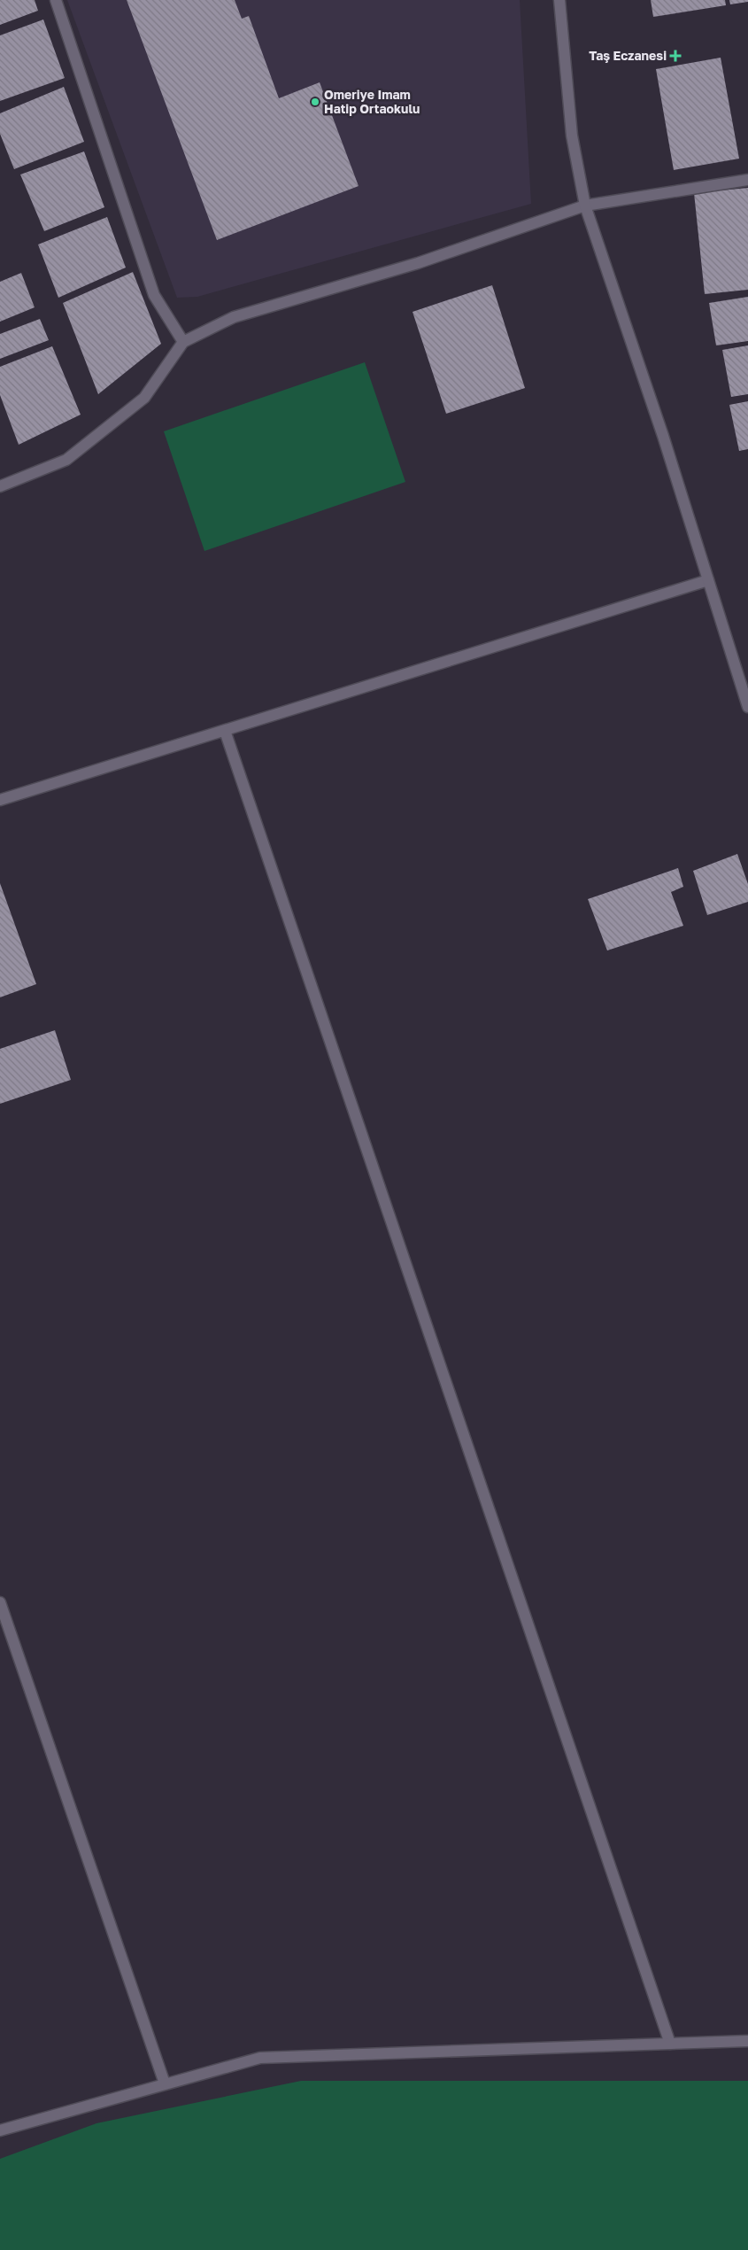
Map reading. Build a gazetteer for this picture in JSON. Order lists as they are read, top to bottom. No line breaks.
{"places":{"health":["Taş Eczanesi"],"other":["Omeriye Imam Hatip Ortaokulu"]}}
